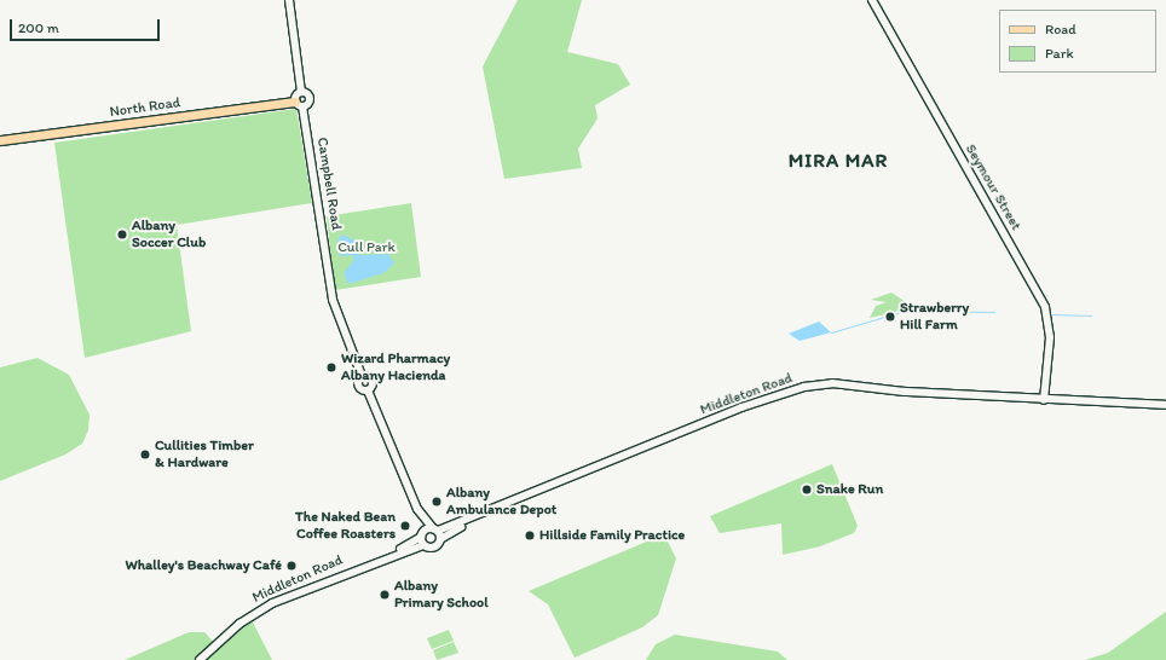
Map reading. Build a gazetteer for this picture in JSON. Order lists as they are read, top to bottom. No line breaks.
{"streets":{"main road":["North Road","Campbell Road","Seymour Street","Middleton Road"]},"crossings":[["Seymour Street","Middleton Road"]],"districts":["MIRA MAR"],"parks":["Cull Park"],"places":["Albany Soccer Club","Strawberry Hill Farm","Wizard Pharmacy Albany Hacienda","Cullities Timber & Hardware","Snake Run","Albany Ambulance Depot","The Naked Bean Coffee Roasters","Hillside Family Practice","Whalley's Beachway Café","Albany Primary School"],"legend":["Road","Park"],"scale_bar":"200 m"}
